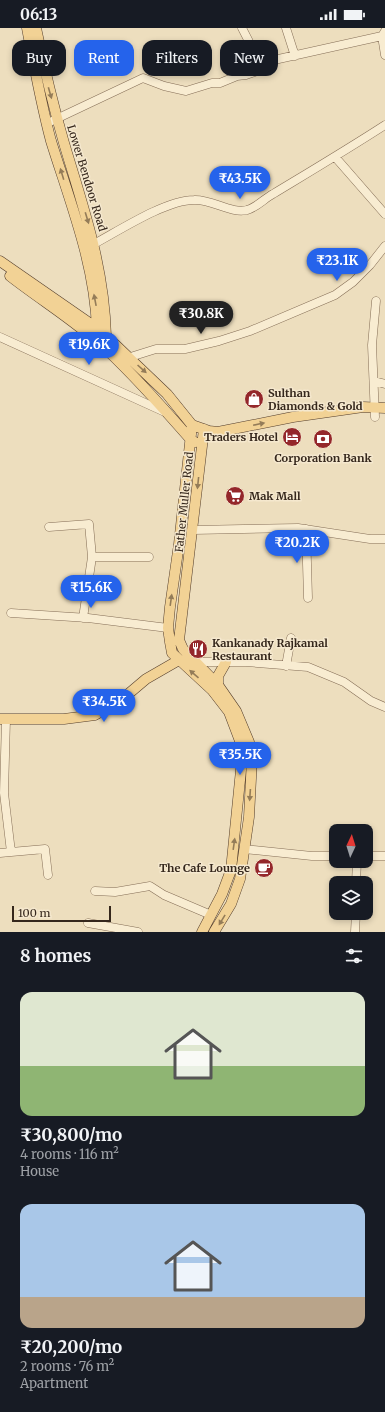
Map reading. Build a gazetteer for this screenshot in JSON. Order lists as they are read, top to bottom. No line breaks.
{"streets":{"main road":["Lower Bendoor Road","Father Muller Road"]},"crossings":[["Lower Bendoor Road","Father Muller Road"]],"places":{"shop":["Sulthan Diamonds & Gold"],"hotel":["Traders Hotel"],"bank":["Corporation Bank"],"supermarket":["Mak Mall"],"restaurant":["Kankanady Rajkamal Restaurant"],"cafe":["The Cafe Lounge"]},"scale_bar":"100 m","north":"top","page":{"status":"06:13","chip":["Buy","Rent","Filters","New"],"price":["₹43.5K","₹23.1K","₹30.8K","₹19.6K","₹20.2K","₹15.6K","₹34.5K","₹35.5K"],"scale":"100 m","heading":"8 homes","list":[{"name":"₹30,800/mo","note":"4 rooms · 116 m² · House"},{"name":"₹20,200/mo","note":"2 rooms · 76 m² · Apartment"}]}}
